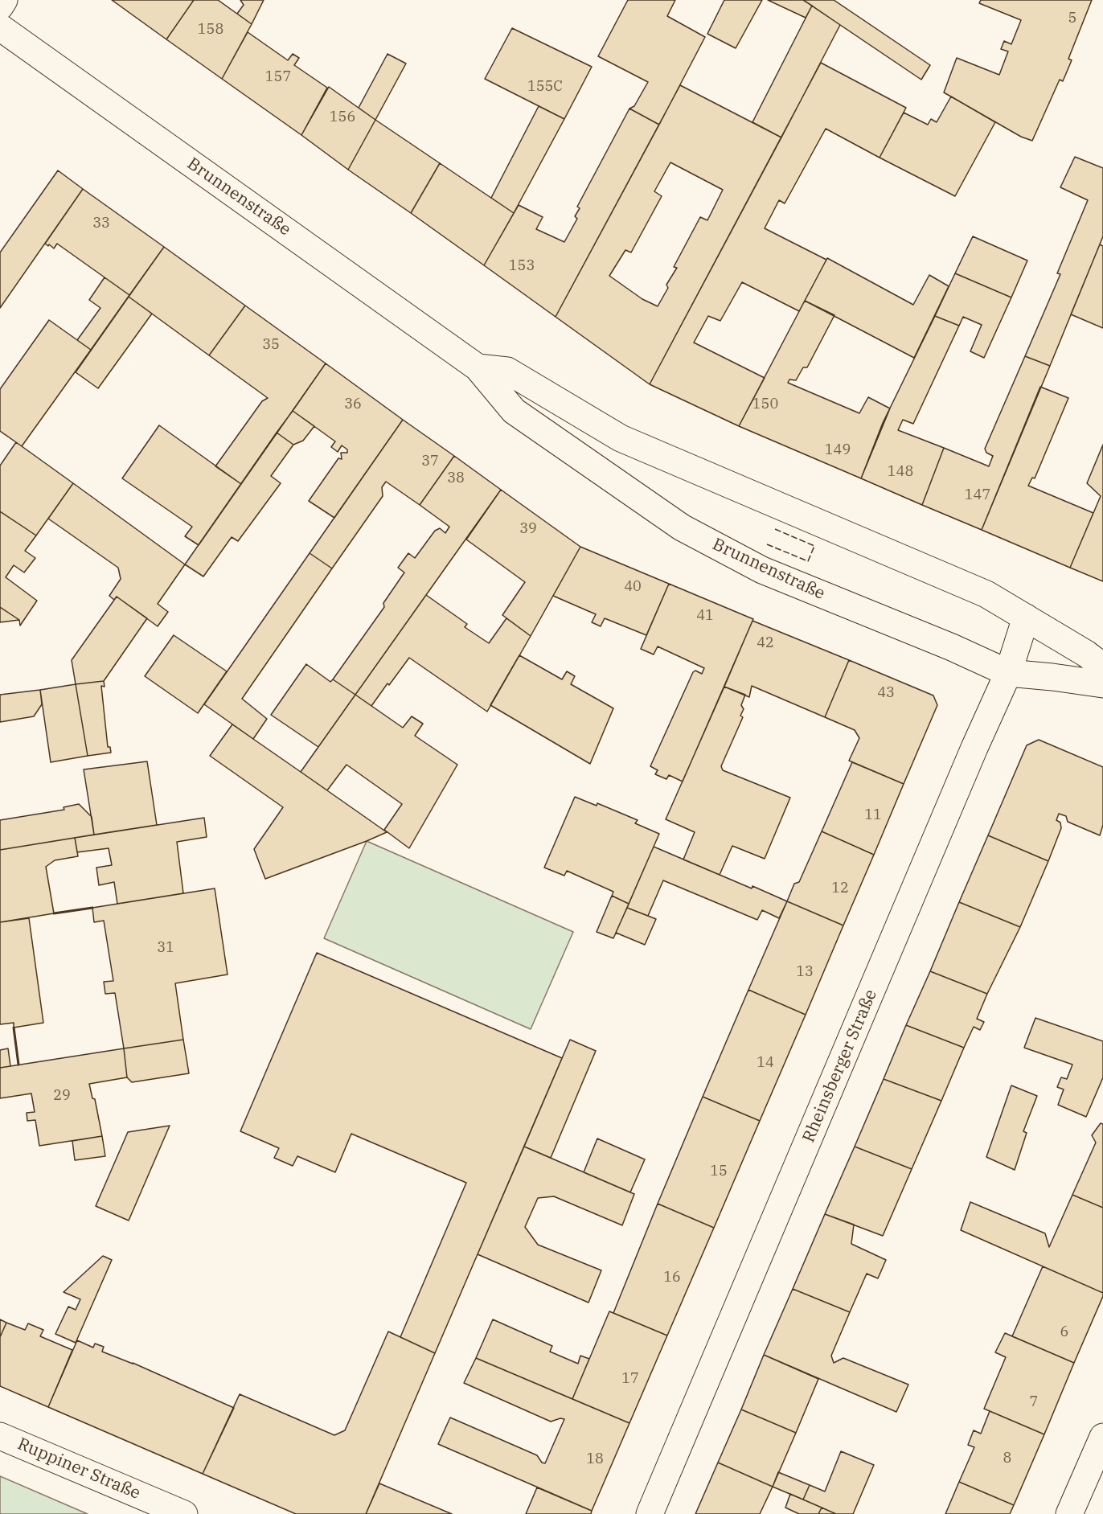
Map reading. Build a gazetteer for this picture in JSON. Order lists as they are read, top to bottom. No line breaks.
{"streets":{"main road":["Brunnenstraße","Rheinsberger Straße","Ruppiner Straße"]},"crossings":[["Brunnenstraße","Rheinsberger Straße"]],"house_numbers":["5","158","157","155C","156","33","153","35","36","150","149","37","148","38","147","39","40","41","42","43","11","12","31","13","14","29","15","16","6","17","7","8","18"]}
